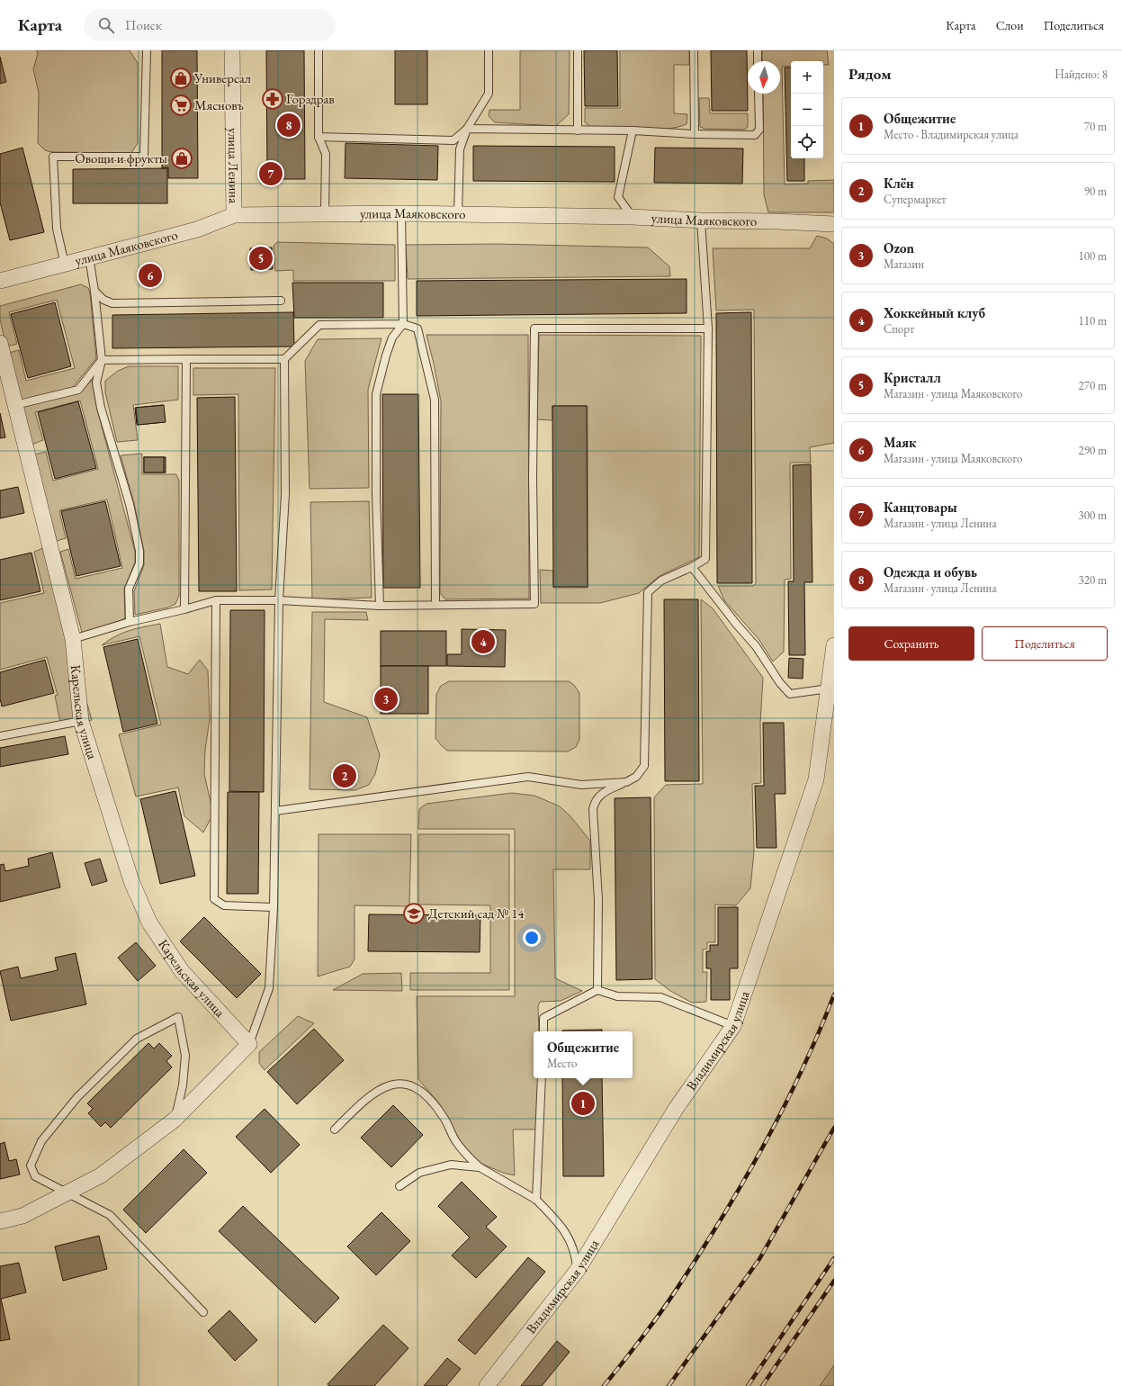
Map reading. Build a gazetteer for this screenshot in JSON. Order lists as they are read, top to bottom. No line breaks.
{"streets":{"street":["улица Ленина","улица Маяковского","Карельская улица","Владимирская улица"]},"crossings":[["улица Ленина","улица Маяковского"]],"places":{"shop":["Универсал","Овощи и фрукты"],"pharmacy":["Горздрав"],"supermarket":["Мясновъ"],"school or university":["Детский сад № 14"]},"north":"bottom","page":{"header":"Карта","search":"Поиск","nav":["Карта","Слои","Поделиться"],"heading":["Рядом","Найдено: 8"],"map_buttons":["+","−"],"list":[{"mark":"1","name":"Общежитие","note":"Место · Владимирская улица","value":"70 m"},{"mark":"2","name":"Клён","note":"Супермаркет","value":"90 m"},{"mark":"3","name":"Ozon","note":"Магазин","value":"100 m"},{"mark":"4","name":"Хоккейный клуб","note":"Спорт","value":"110 m"},{"mark":"5","name":"Кристалл","note":"Магазин · улица Маяковского","value":"270 m"},{"mark":"6","name":"Маяк","note":"Магазин · улица Маяковского","value":"290 m"},{"mark":"7","name":"Канцтовары","note":"Магазин · улица Ленина","value":"300 m"},{"mark":"8","name":"Одежда и обувь","note":"Магазин · улица Ленина","value":"320 m"}],"pins":["8","7","5","6","4","3","2","1"],"buttons":["Сохранить","Поделиться"],"popup":["Общежитие","Место"]}}
